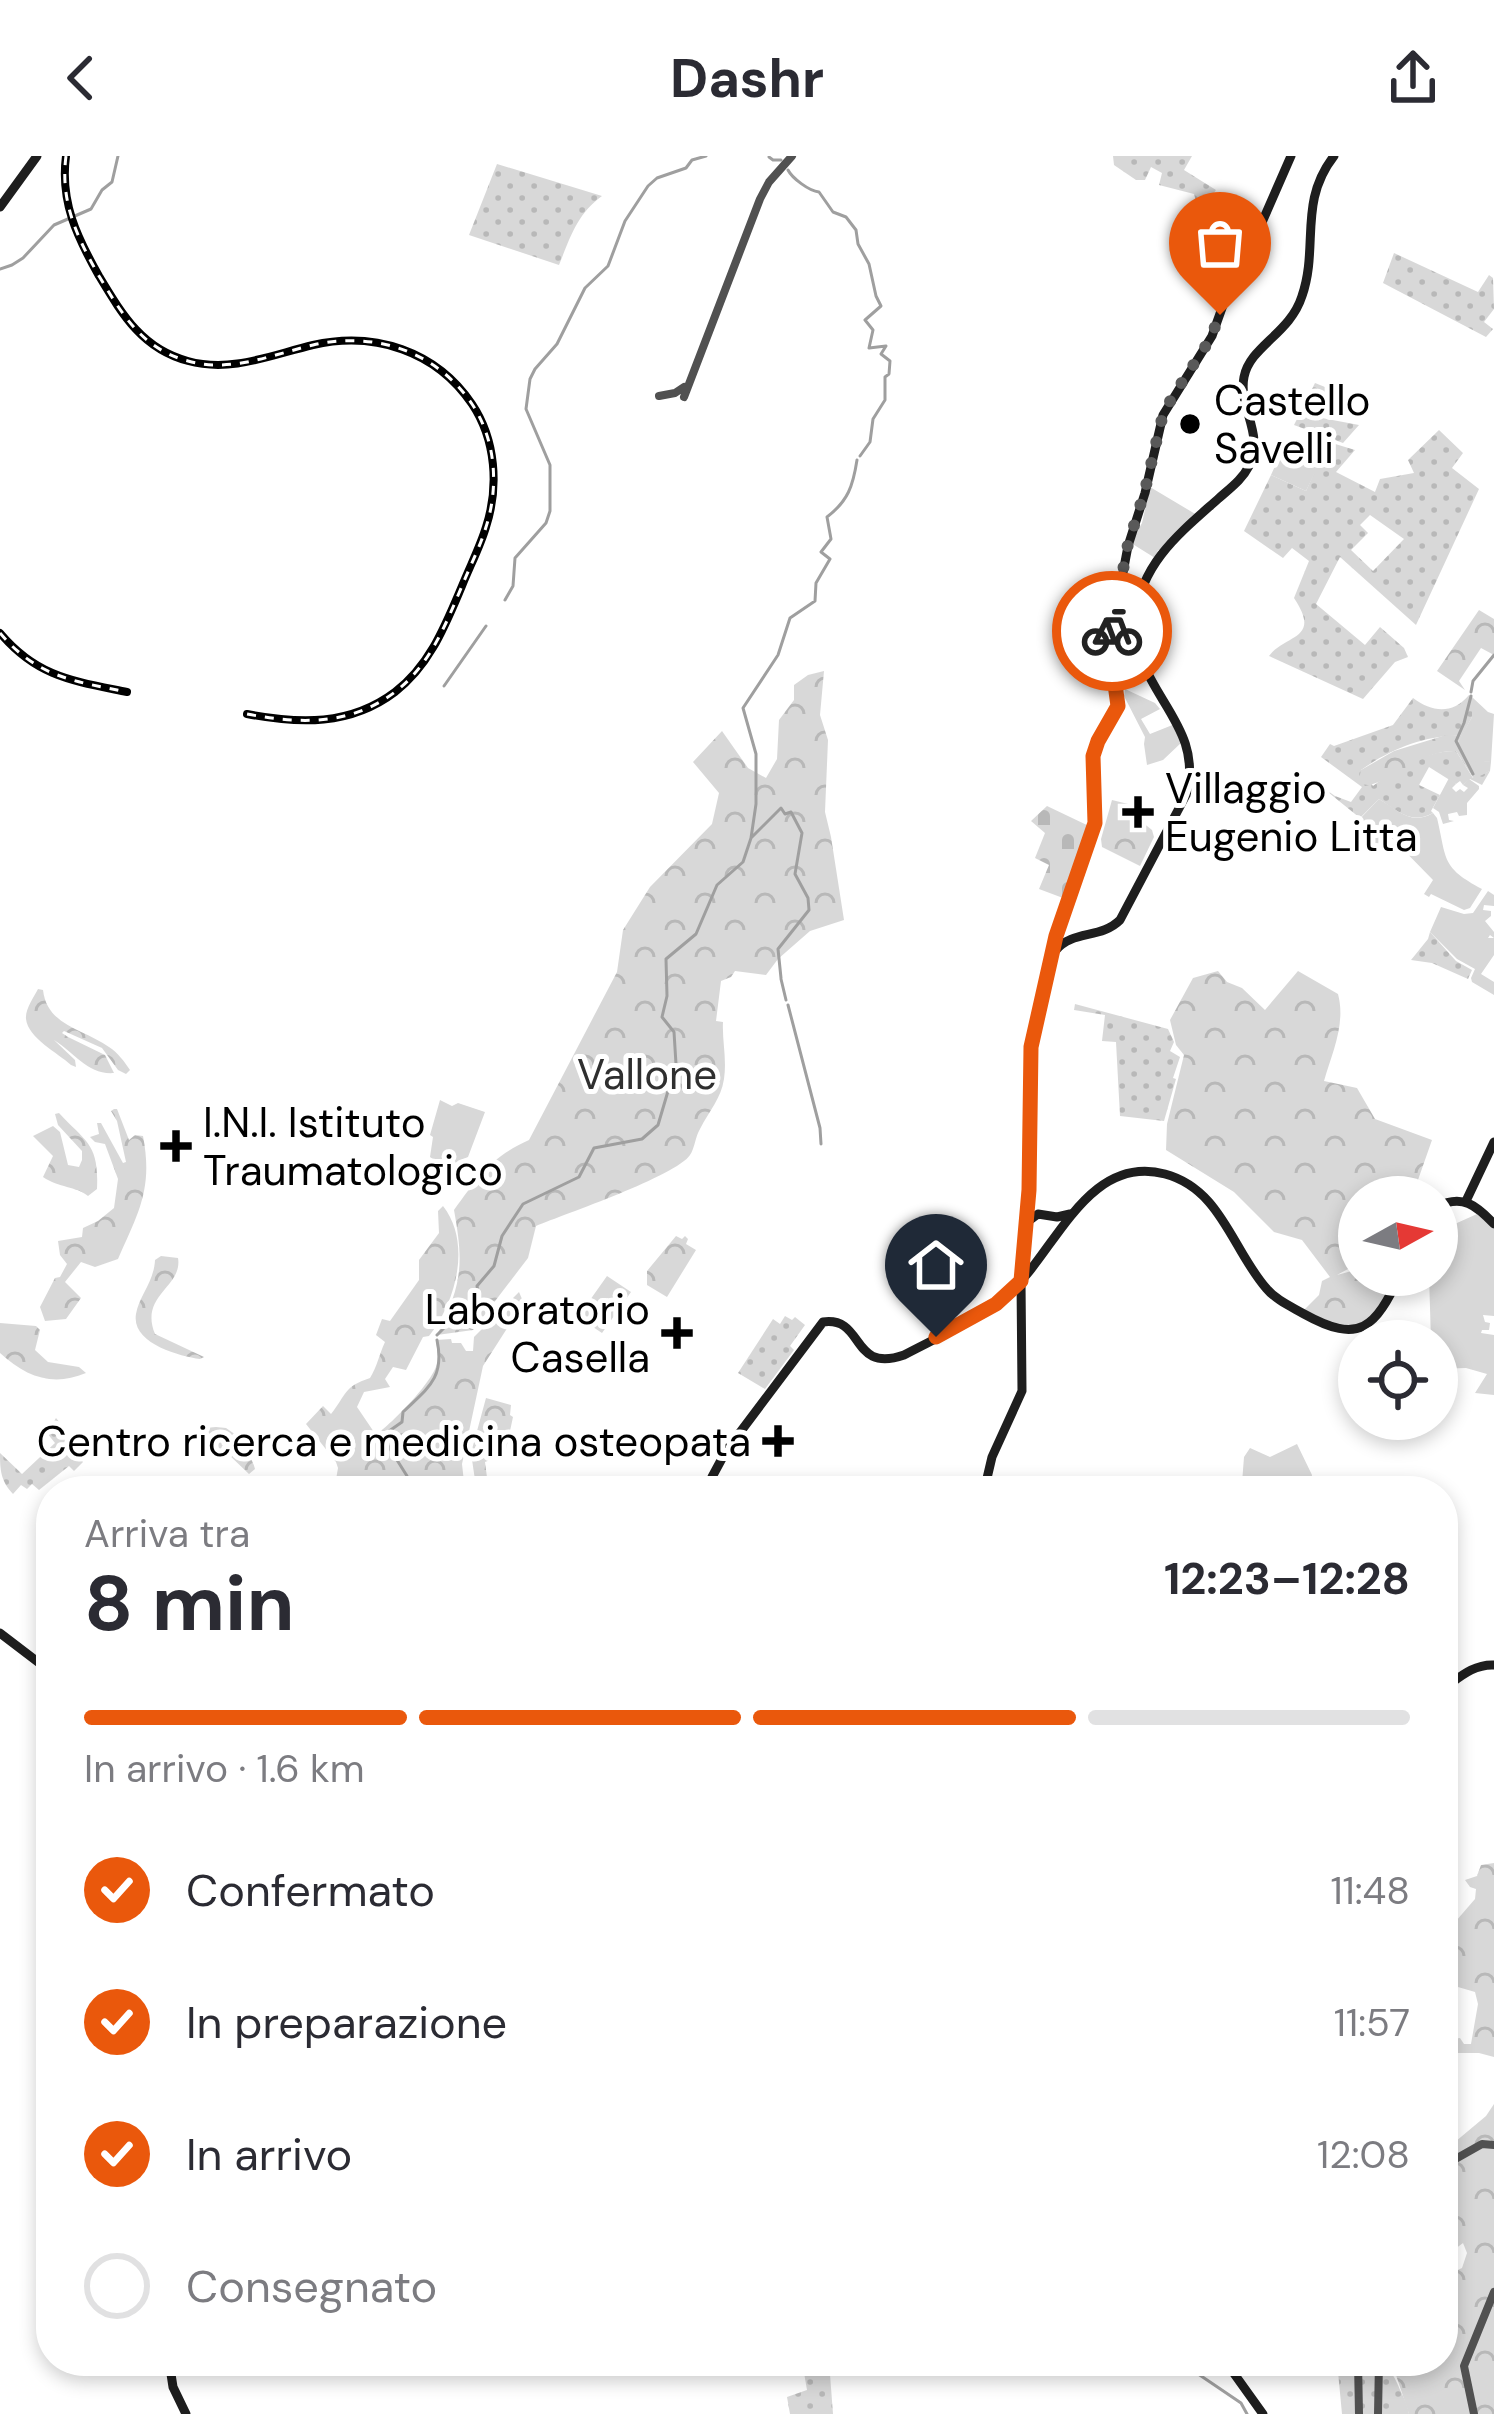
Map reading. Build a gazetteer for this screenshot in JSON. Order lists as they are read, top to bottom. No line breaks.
{"parks":["Vallone"],"places":{"other":["Castello Savelli"],"health":["Villaggio Eugenio Litta","I.N.I. Istituto Traumatologico","Laboratorio Casella","Centro ricerca e medicina osteopata"]},"north":"right","page":{"header":"Dashr","heading":["8 min","Arriva tra","12:23–12:28"],"bar":"In arrivo · 1.6 km","list":[["Confermato","11:48"],["In preparazione","11:57"],["In arrivo","12:08"],"Consegnato"]}}
